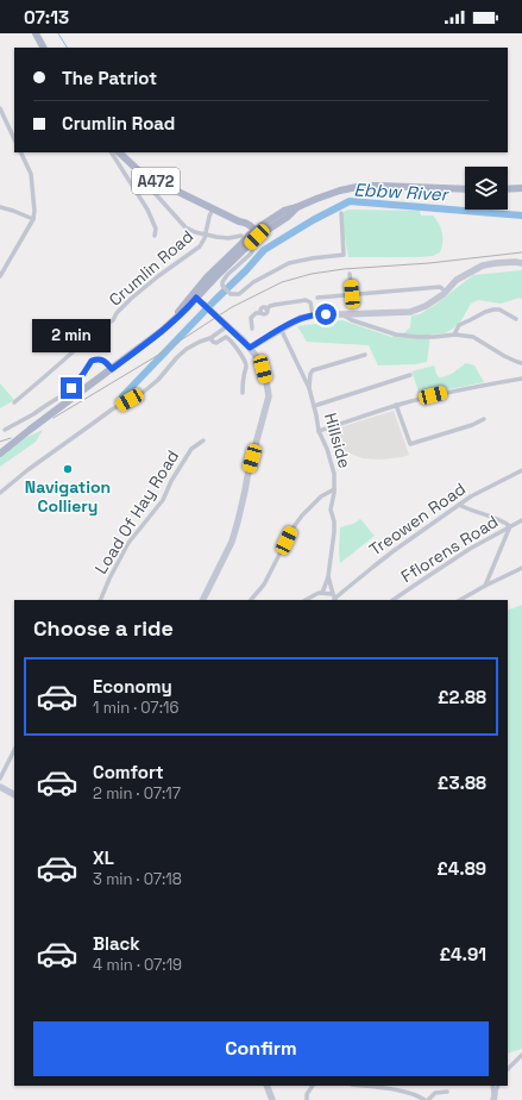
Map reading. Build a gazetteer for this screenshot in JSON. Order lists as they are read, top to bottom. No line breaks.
{"streets":{"main road":["A472"],"street":["Crumlin Road","Hillside","Load Of Hay Road","Treowen Road","Fflorens Road"]},"crossings":[["A472","Crumlin Road"],["Hillside","Treowen Road"]],"water":["Ebbw River"],"places":["Navigation Colliery"],"page":{"status":"07:13","banner":["The Patriot","Crumlin Road"],"bubble":"2 min","heading":"Choose a ride","list":[{"name":"Economy","note":"1 min · 07:16","value":"£2.88"},{"name":"Comfort","note":"2 min · 07:17","value":"£3.88"},{"name":"XL","note":"3 min · 07:18","value":"£4.89"},{"name":"Black","note":"4 min · 07:19","value":"£4.91"}],"buttons":"Confirm"}}
